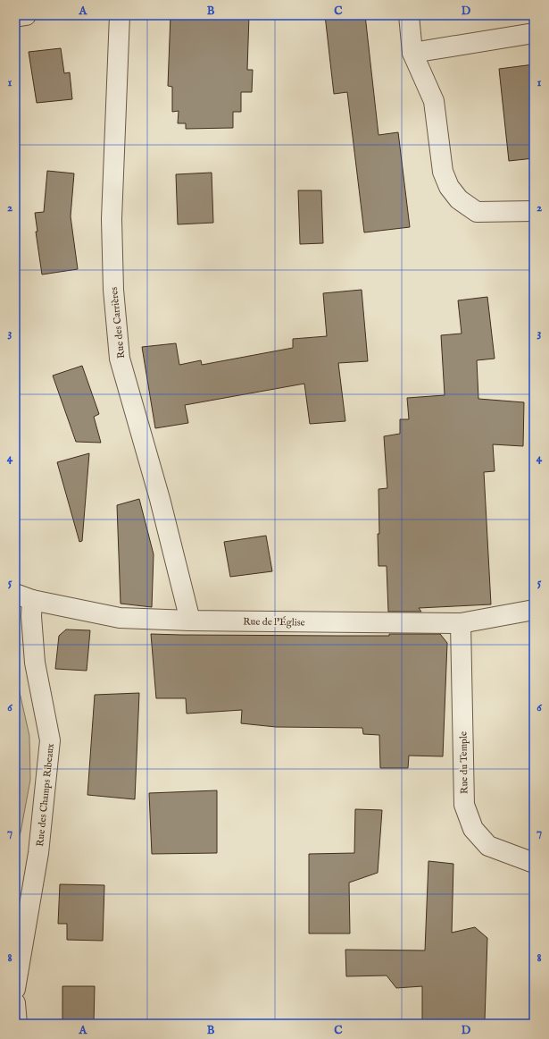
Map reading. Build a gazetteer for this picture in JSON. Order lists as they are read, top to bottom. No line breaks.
{"streets":{"street":["Rue des Carrières","Rue de l'Église","Rue du Temple","Rue des Champs Ribeaux"]},"crossings":[["Rue des Carrières","Rue de l'Église"],["Rue de l'Église","Rue du Temple"],["Rue de l'Église","Rue des Champs Ribeaux"]],"grid":{"columns":["A","B","C","D"],"rows":["1","2","3","4","5","6","7","8"]}}
